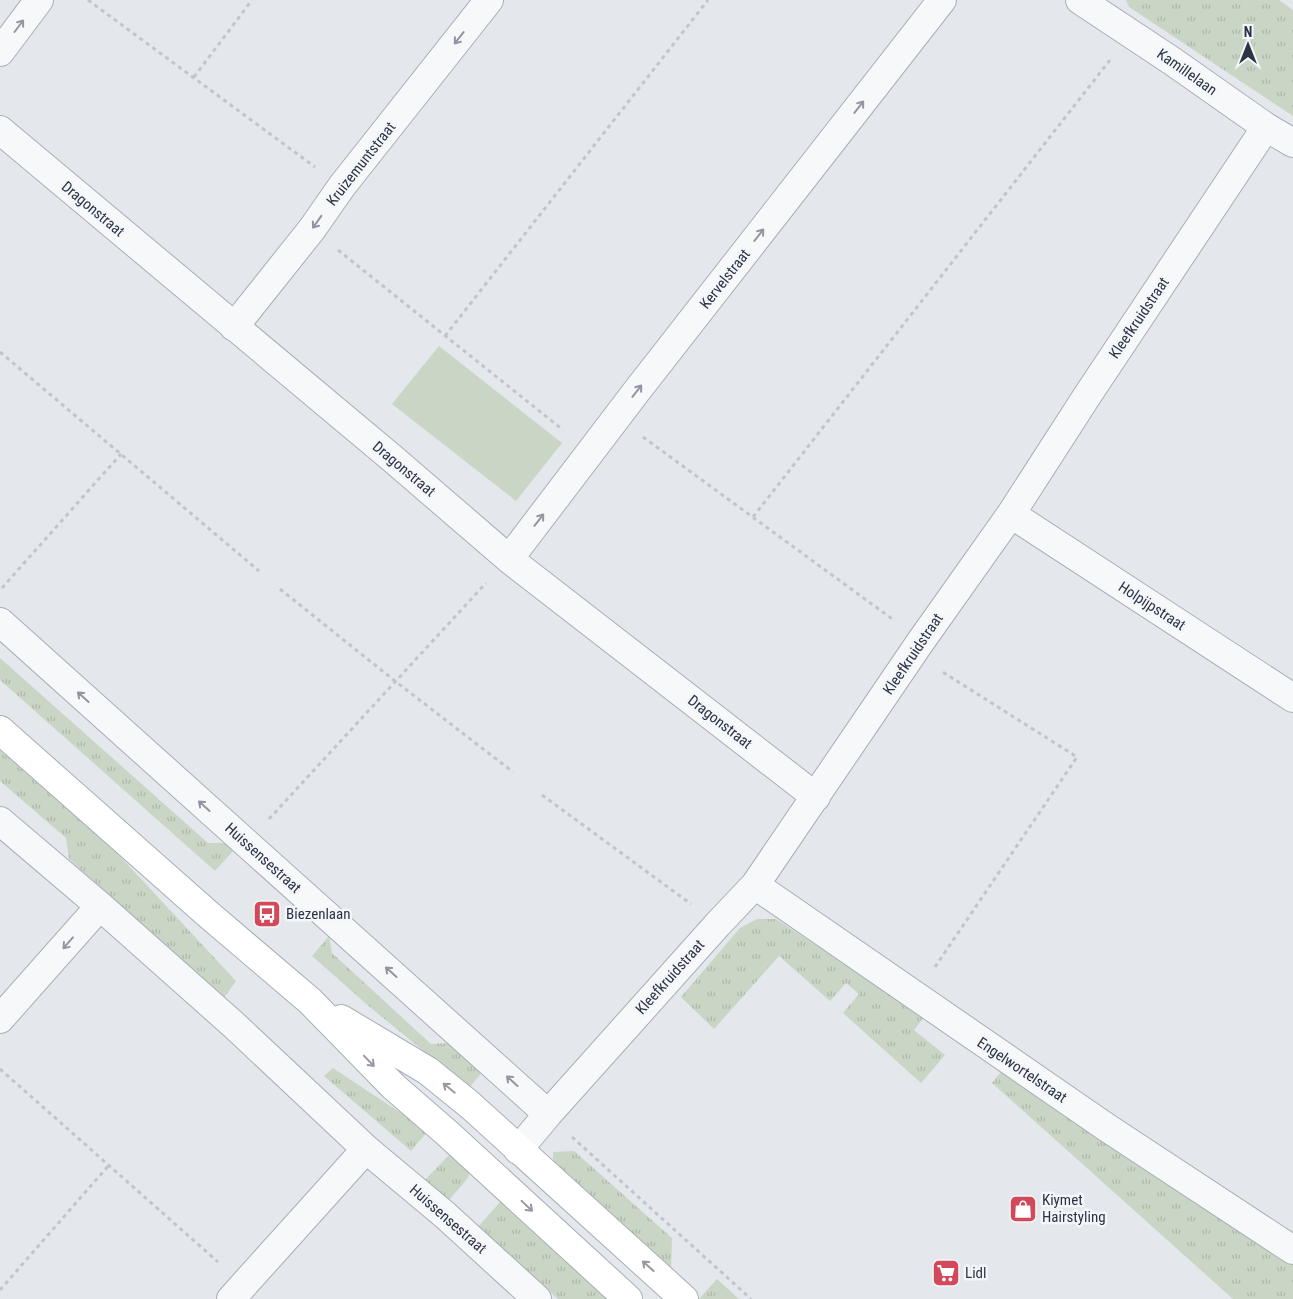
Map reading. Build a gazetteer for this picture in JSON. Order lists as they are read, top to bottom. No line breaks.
{"streets":{"street":["Kamillelaan","Kruizemuntstraat","Dragonstraat","Kervelstraat","Kleefkruidstraat","Holpijpstraat","Huissensestraat","Engelwortelstraat"]},"crossings":[["Kamillelaan","Kleefkruidstraat"],["Kruizemuntstraat","Dragonstraat"],["Dragonstraat","Kervelstraat"],["Dragonstraat","Kleefkruidstraat"],["Kleefkruidstraat","Holpijpstraat"],["Kleefkruidstraat","Huissensestraat"],["Kleefkruidstraat","Engelwortelstraat"]],"one_way":["Kruizemuntstraat","Kervelstraat"],"places":{"bus stop":["Biezenlaan"],"shop":["Kiymet Hairstyling"],"supermarket":["Lidl"]},"north":"top"}
